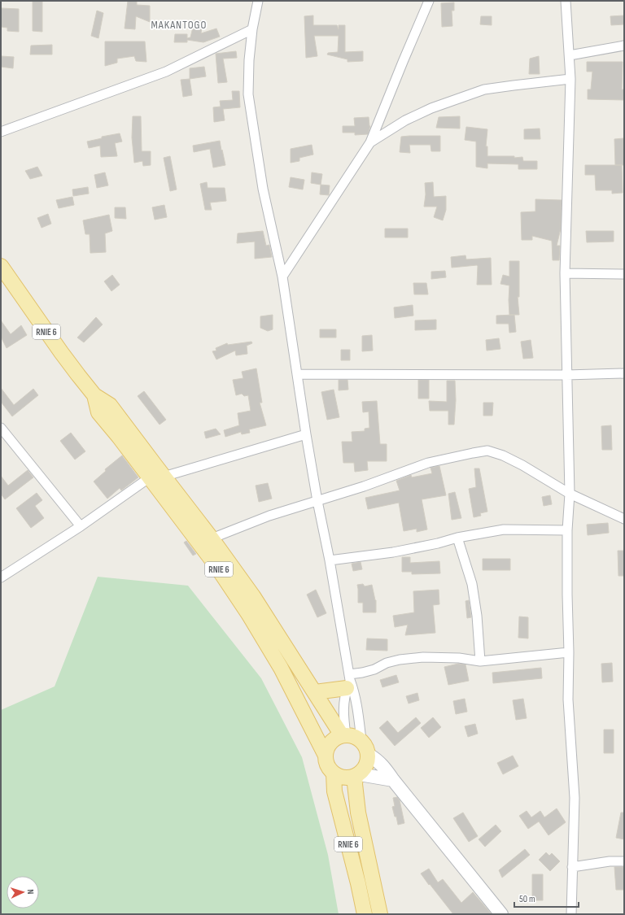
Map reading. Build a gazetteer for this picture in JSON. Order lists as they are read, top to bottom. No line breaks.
{"streets":{"main road":["RNIE 6"]},"districts":["MAKANTOGO"],"scale_bar":"50 m","north":"right"}
